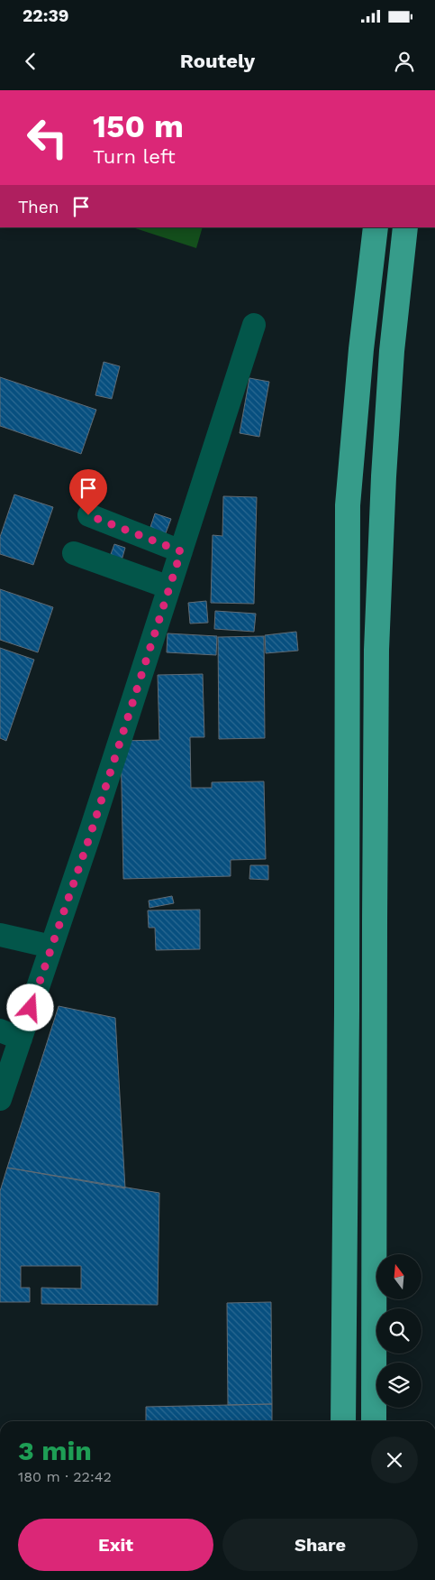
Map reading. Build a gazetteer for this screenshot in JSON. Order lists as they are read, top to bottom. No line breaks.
{"north":"top","page":{"status":"22:39","header":"Routely","turn":["150 m","Turn left"],"then":"Then","heading":["3 min","180 m · 22:42"],"buttons":["Exit","Share"]}}
